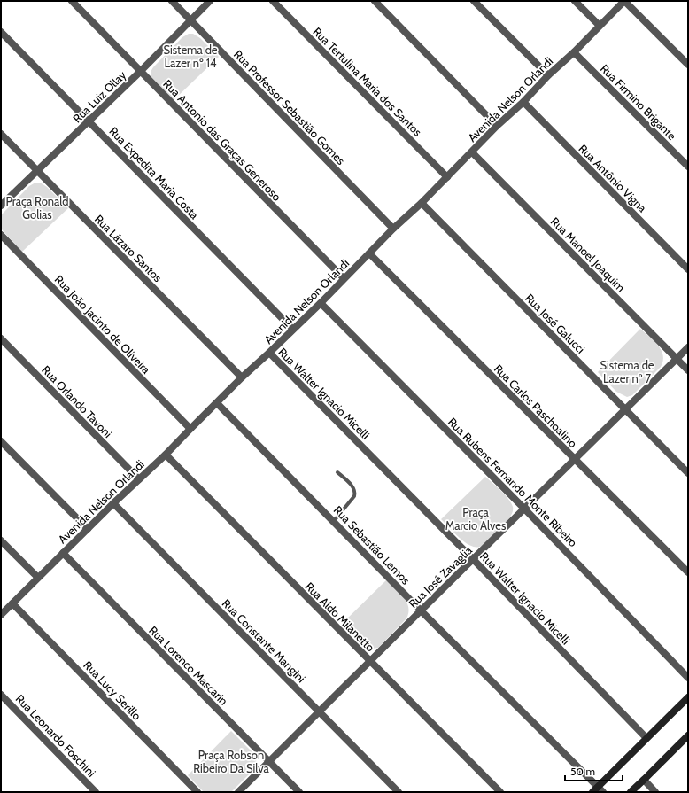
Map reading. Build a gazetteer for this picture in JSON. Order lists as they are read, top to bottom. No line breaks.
{"streets":{"street":["Rua Tertulina Maria dos Santos","Rua Luiz Ollay","Avenida Nelson Orlandi","Rua Firmino Brigante","Rua Professor Sebastião Gomes","Rua Antonio das Graças Generoso","Rua Expedita Maria Costa","Rua Antônio Vigna","Rua Lázaro Santos","Rua Manoel Joaquim","Rua José Galucci","Rua João Jacinto de Oliveira","Rua Walter Ignacio Micelli","Rua Orlando Tavoni","Rua Carlos Paschoalino","Rua Rubens Fernando Monte Ribeiro","Rua Sebastião Lemos","Rua José Zavaglia","Rua Aldo Milanetto","Rua Constante Mangini","Rua Lorenco Mascarin","Rua Lucy Serillo","Rua Leonardo Foschini"]},"crossings":[["Rua Tertulina Maria dos Santos","Avenida Nelson Orlandi"],["Rua Luiz Ollay","Rua Professor Sebastião Gomes"],["Rua Luiz Ollay","Rua Antonio das Graças Generoso"],["Rua Luiz Ollay","Rua Expedita Maria Costa"],["Rua Luiz Ollay","Rua Lázaro Santos"],["Avenida Nelson Orlandi","Rua Firmino Brigante"],["Avenida Nelson Orlandi","Rua Professor Sebastião Gomes"],["Avenida Nelson Orlandi","Rua Antonio das Graças Generoso"],["Avenida Nelson Orlandi","Rua Expedita Maria Costa"],["Avenida Nelson Orlandi","Rua Antônio Vigna"],["Avenida Nelson Orlandi","Rua Lázaro Santos"],["Avenida Nelson Orlandi","Rua Manoel Joaquim"],["Avenida Nelson Orlandi","Rua José Galucci"],["Avenida Nelson Orlandi","Rua João Jacinto de Oliveira"],["Avenida Nelson Orlandi","Rua Walter Ignacio Micelli"],["Avenida Nelson Orlandi","Rua Orlando Tavoni"],["Avenida Nelson Orlandi","Rua Carlos Paschoalino"],["Avenida Nelson Orlandi","Rua Rubens Fernando Monte Ribeiro"],["Avenida Nelson Orlandi","Rua Sebastião Lemos"],["Avenida Nelson Orlandi","Rua Aldo Milanetto"],["Avenida Nelson Orlandi","Rua Constante Mangini"],["Avenida Nelson Orlandi","Rua Lorenco Mascarin"],["Avenida Nelson Orlandi","Rua Lucy Serillo"],["Rua Manoel Joaquim","Rua José Zavaglia"],["Rua José Galucci","Rua José Zavaglia"],["Rua Walter Ignacio Micelli","Rua José Zavaglia"],["Rua Carlos Paschoalino","Rua José Zavaglia"],["Rua Rubens Fernando Monte Ribeiro","Rua José Zavaglia"],["Rua Sebastião Lemos","Rua José Zavaglia"],["Rua José Zavaglia","Rua Aldo Milanetto"],["Rua José Zavaglia","Rua Constante Mangini"],["Rua José Zavaglia","Rua Lorenco Mascarin"]],"parks":["Sistema de Lazer nº 14","Praça Ronald Golias","Sistema de Lazer nº 7","Praça Marcio Alves","Praça Robson Ribeiro Da Silva"],"scale_bar":"50 m"}
